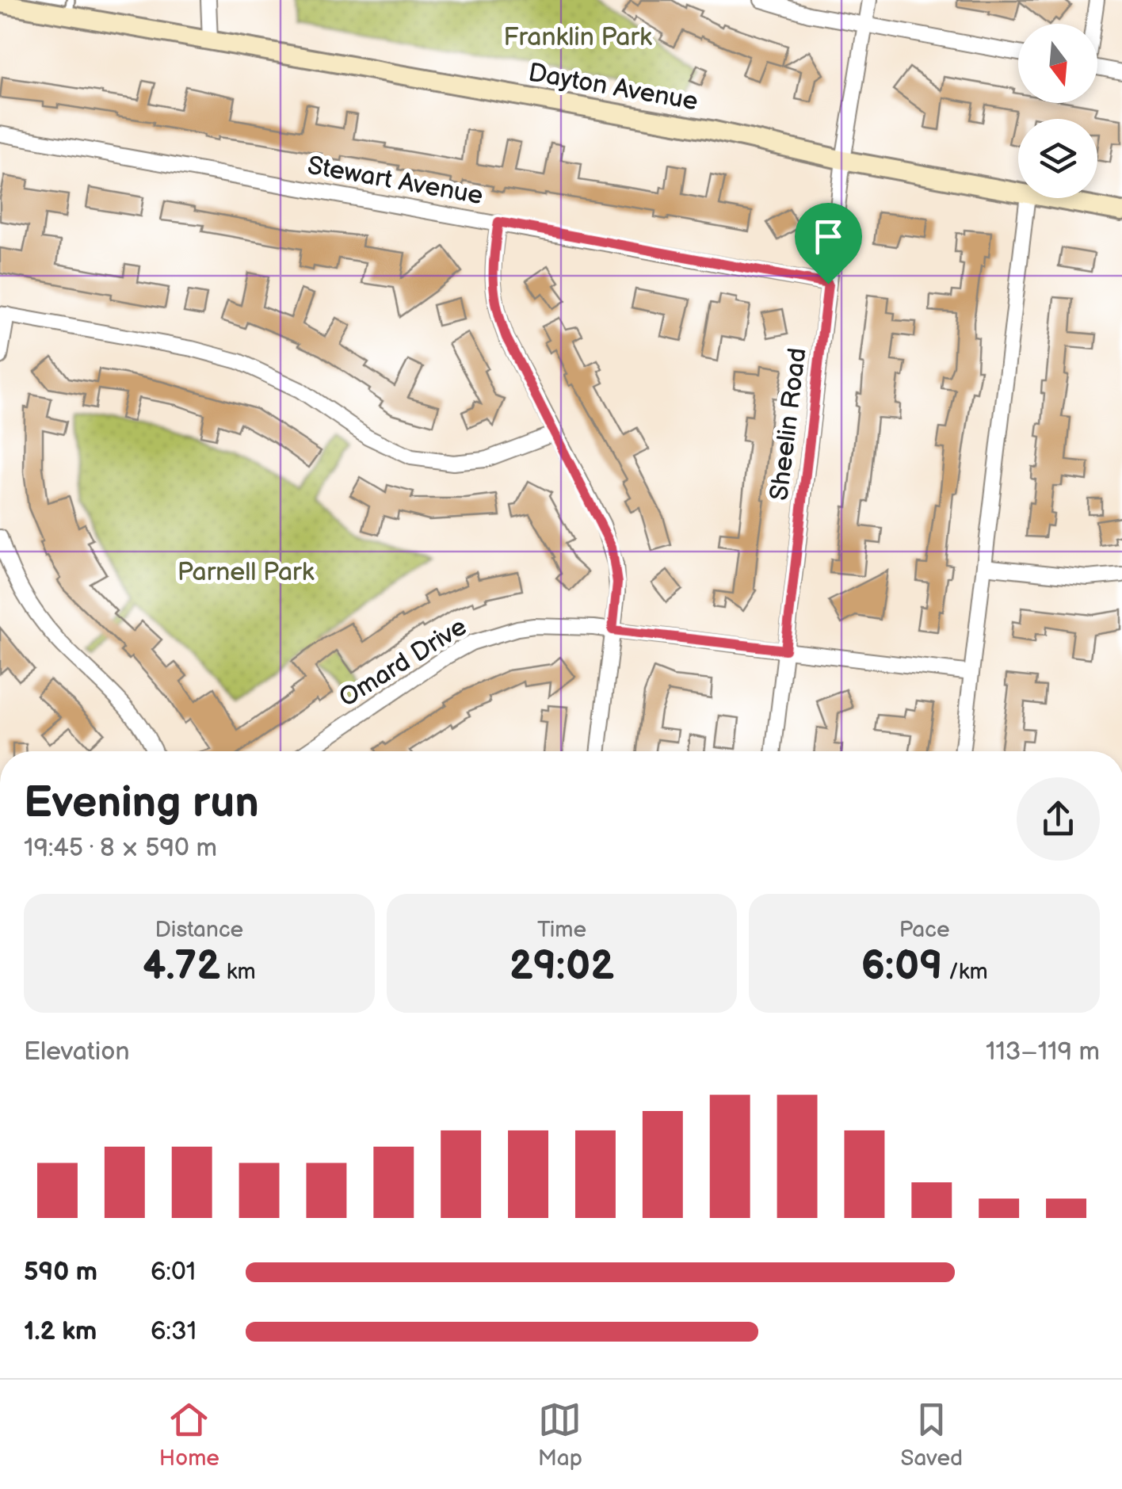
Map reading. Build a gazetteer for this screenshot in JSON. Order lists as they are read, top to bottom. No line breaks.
{"streets":{"main road":["Dayton Avenue"],"street":["Stewart Avenue","Sheelin Road","Omard Drive"]},"crossings":[["Dayton Avenue","Sheelin Road"],["Stewart Avenue","Sheelin Road"],["Sheelin Road","Omard Drive"]],"parks":["Franklin Park","Parnell Park"],"north":"bottom","page":{"heading":["Evening run","19:45 · 8 × 590 m"],"stats":[["Distance","4.72 km"],["Time","29:02"],["Pace","6:09 /km"]],"chart":["Elevation","113–119 m"],"list":[{"name":"590 m","note":"6:01"},{"name":"1.2 km","note":"6:31"}],"tabs":["Home","Map","Saved"]}}
